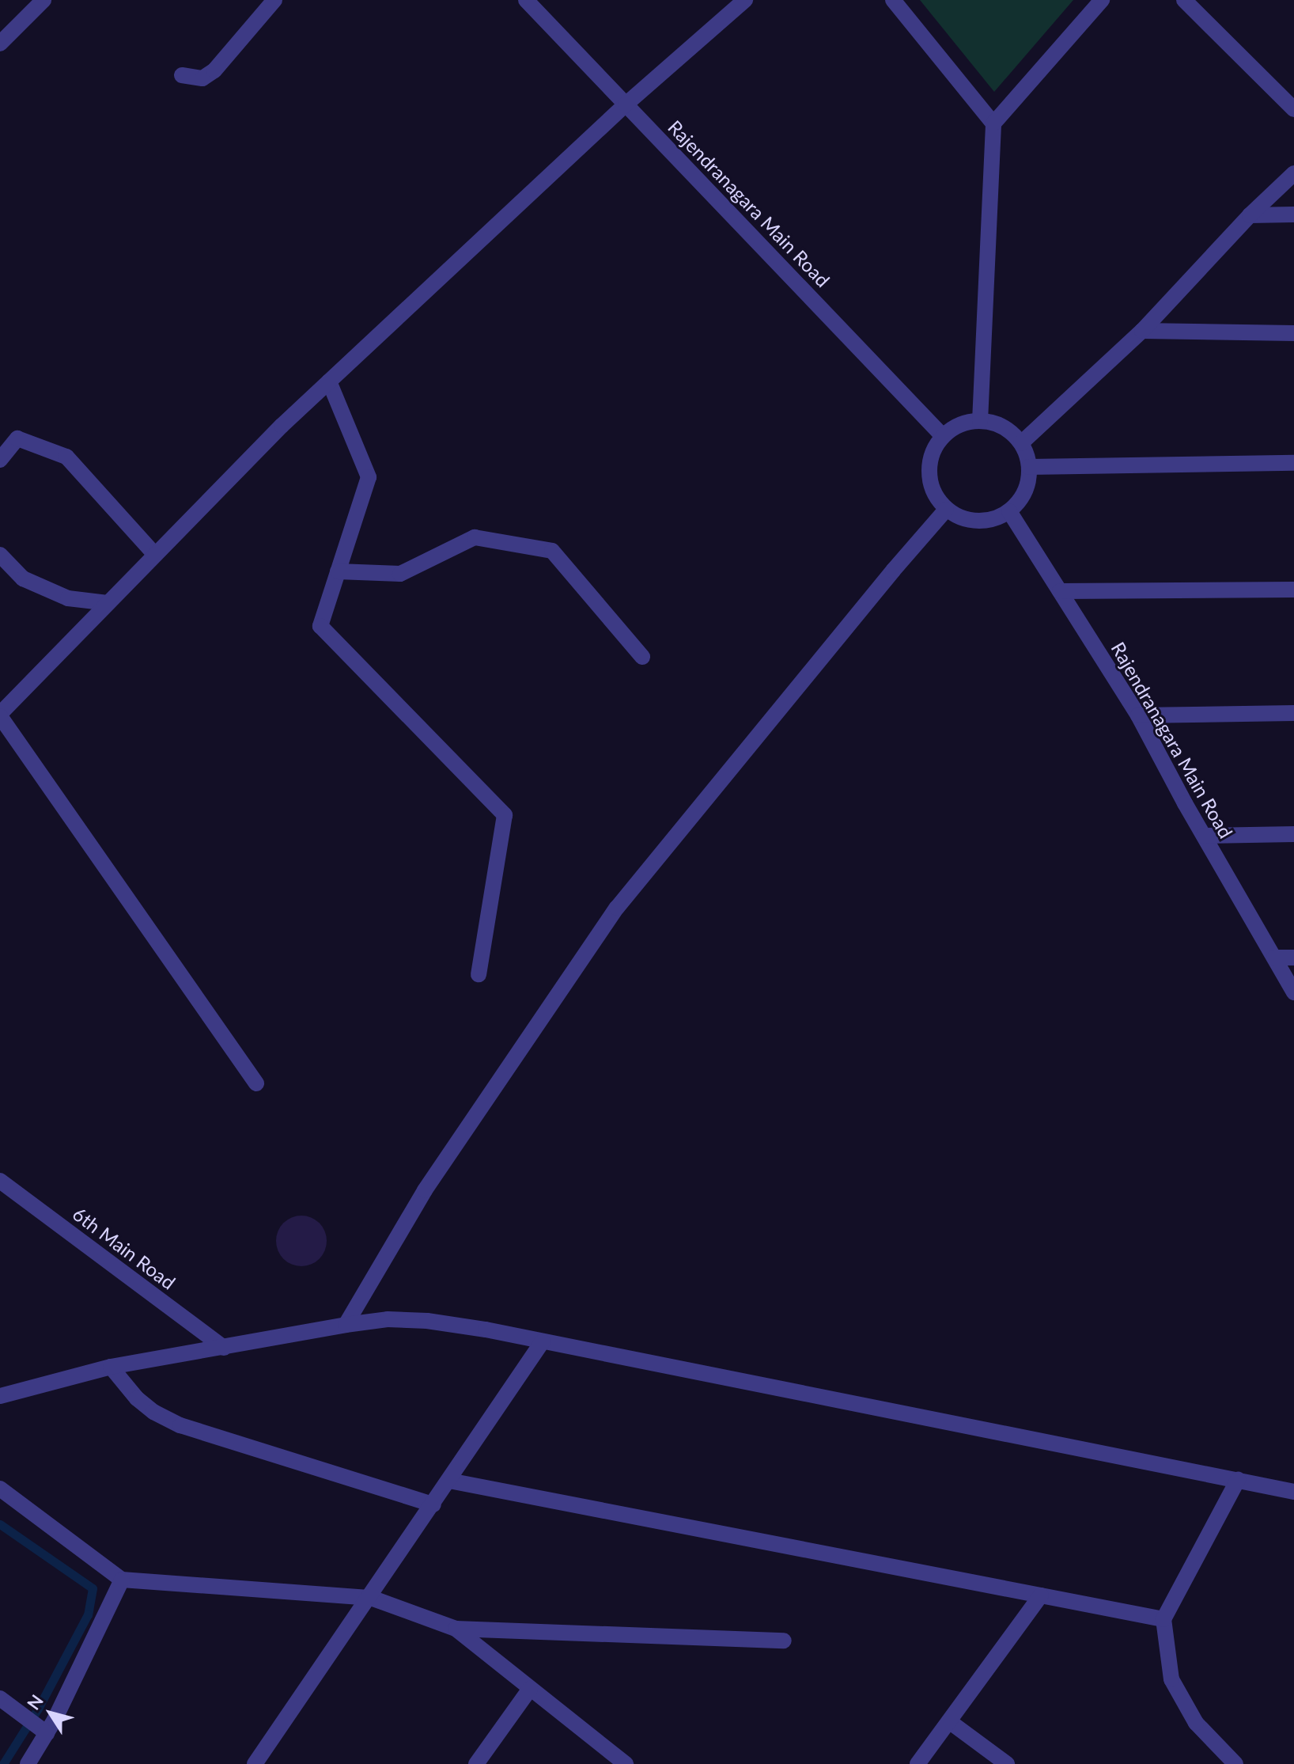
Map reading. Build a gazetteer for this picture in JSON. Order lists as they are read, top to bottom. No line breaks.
{"streets":{"street":["Rajendranagara Main Road","6th Main Road"]},"north":"top left"}
